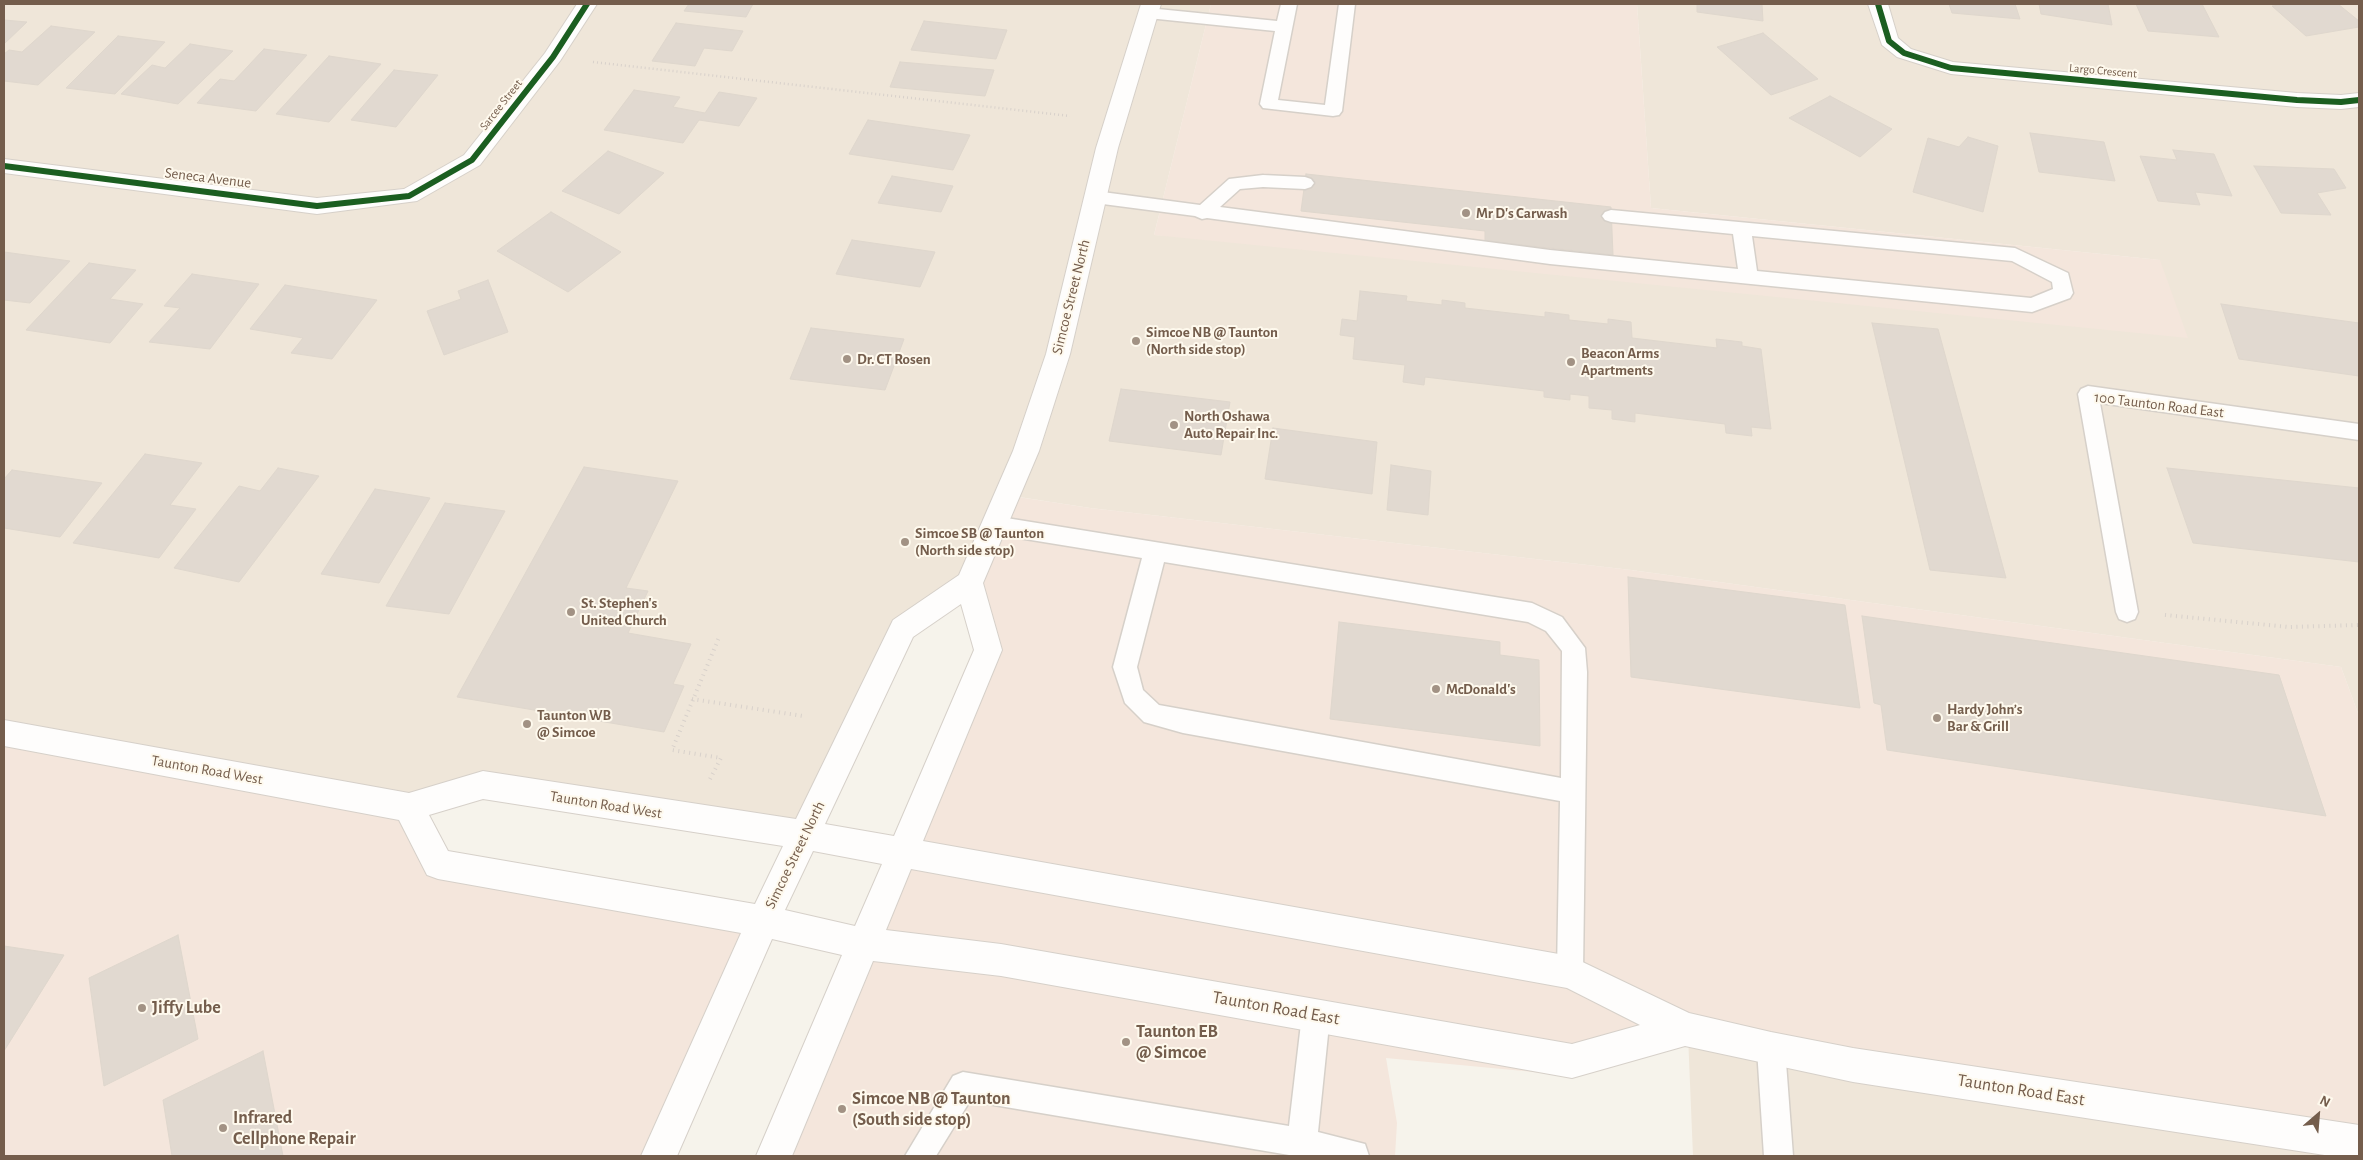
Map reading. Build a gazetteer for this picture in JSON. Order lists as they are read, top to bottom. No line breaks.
{"streets":{"main road":["Largo Crescent","Sarcee Street","Seneca Avenue","Simcoe Street North","Taunton Road West","Taunton Road East"],"lane":["100 Taunton Road East"]},"crossings":[["Sarcee Street","Seneca Avenue"],["Simcoe Street North","Taunton Road West"],["Simcoe Street North","Taunton Road East"],["Taunton Road West","Taunton Road East"]],"places":["Mr D's Carwash","Simcoe NB @ Taunton (North side stop)","Dr. CT Rosen","Beacon Arms Apartments","North Oshawa Auto Repair Inc.","Simcoe SB @ Taunton (North side stop)","St. Stephen's United Church","McDonald's","Hardy John’s Bar & Grill","Taunton WB @ Simcoe","Jiffy Lube","Taunton EB @ Simcoe","Simcoe NB @ Taunton (South side stop)","Infrared Cellphone Repair"],"north":"top right"}
